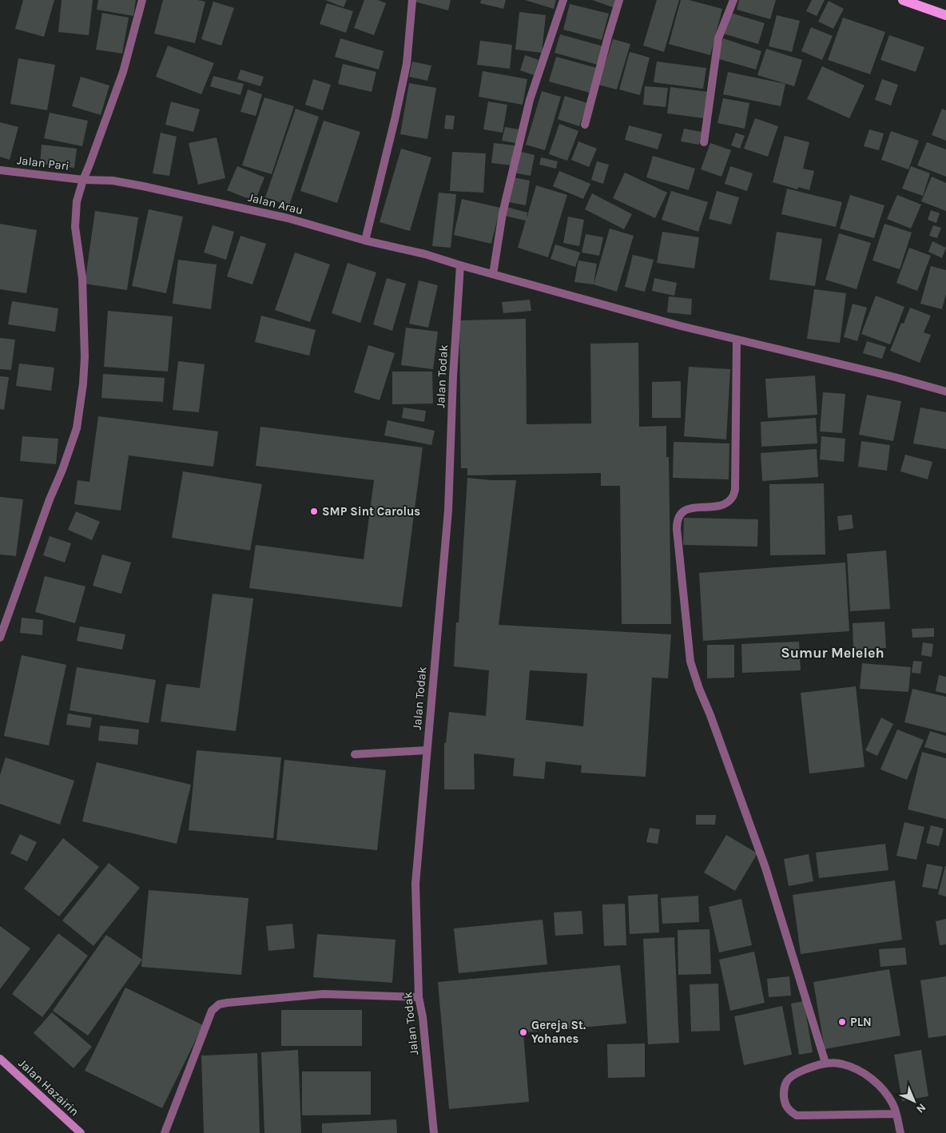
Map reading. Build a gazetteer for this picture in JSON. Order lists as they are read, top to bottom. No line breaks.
{"streets":{"main road":["Jalan Hazairin"],"street":["Jalan Pari","Jalan Arau","Jalan Todak"]},"crossings":[["Jalan Pari","Jalan Arau"],["Jalan Arau","Jalan Todak"]],"districts":["Sumur Meleleh"],"places":["SMP Sint Carolus","PLN","Gereja St. Yohanes"],"north":"bottom right"}
